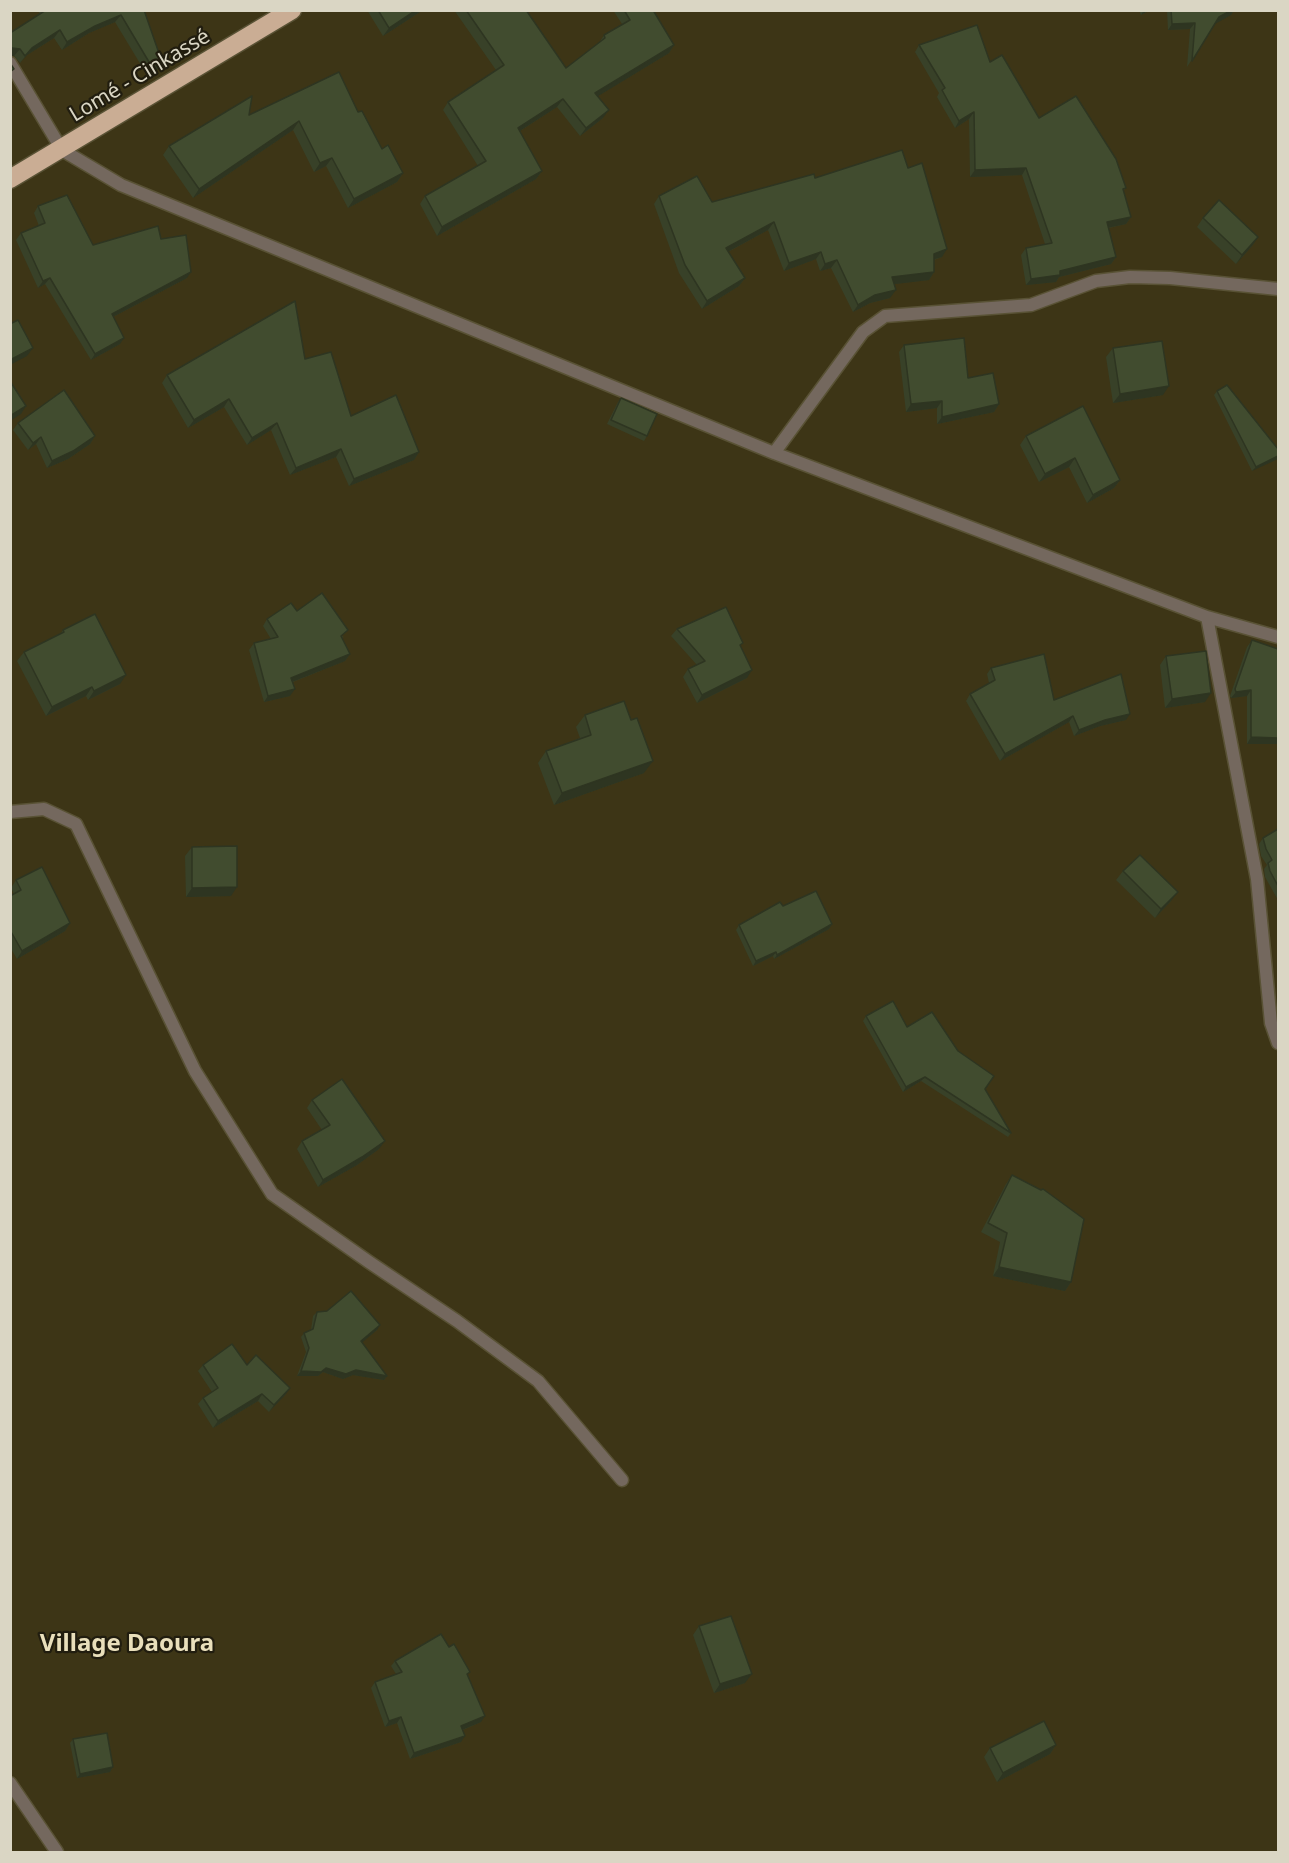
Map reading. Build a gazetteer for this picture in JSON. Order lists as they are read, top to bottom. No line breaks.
{"streets":{"highway":["Lomé - Cinkassé"]},"districts":["Village Daoura"]}
